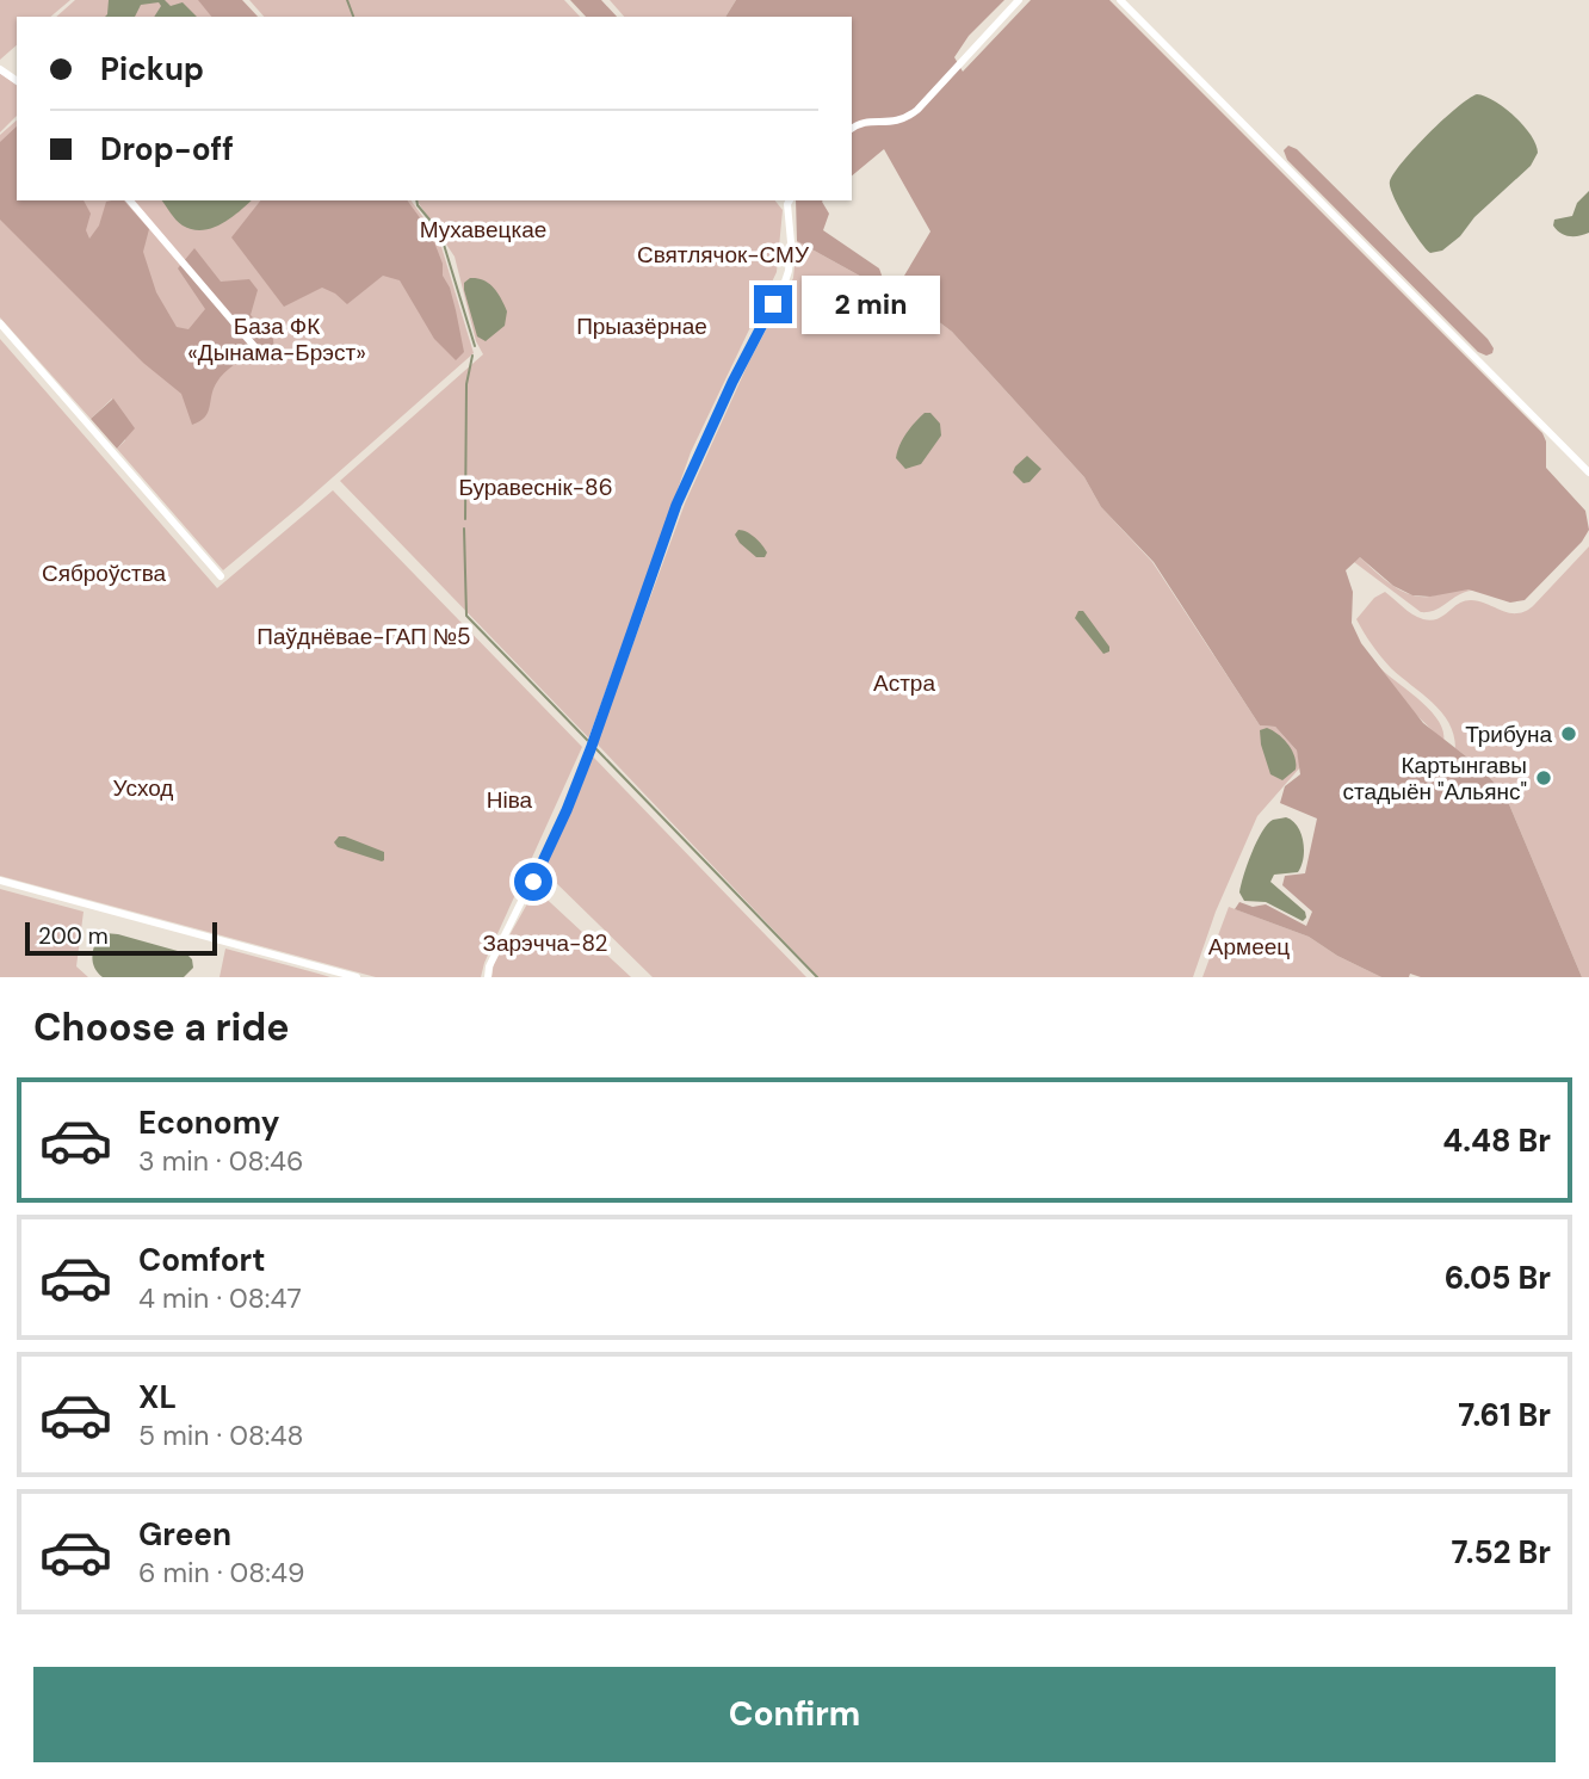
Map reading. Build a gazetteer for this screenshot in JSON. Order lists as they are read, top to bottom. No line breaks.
{"parks":["Мухавецкае","Святлячок-СМУ","База ФК «Дынама-Брэст»","Прыазёрнае","Буравеснік-86","Сяброўства","Паўднёвае-ГАП №5","Астра","Усход","Ніва","Зарэчча-82","Армеец"],"places":["Трибуна","Картынгавы стадыён \"Альянс\""],"scale_bar":"200 m","page":{"banner":["Pickup","Drop-off"],"bubble":"2 min","scale":"200 m","heading":"Choose a ride","list":[{"name":"Economy","note":"3 min · 08:46","value":"4.48 Br"},{"name":"Comfort","note":"4 min · 08:47","value":"6.05 Br"},{"name":"XL","note":"5 min · 08:48","value":"7.61 Br"},{"name":"Green","note":"6 min · 08:49","value":"7.52 Br"}],"buttons":"Confirm"}}
